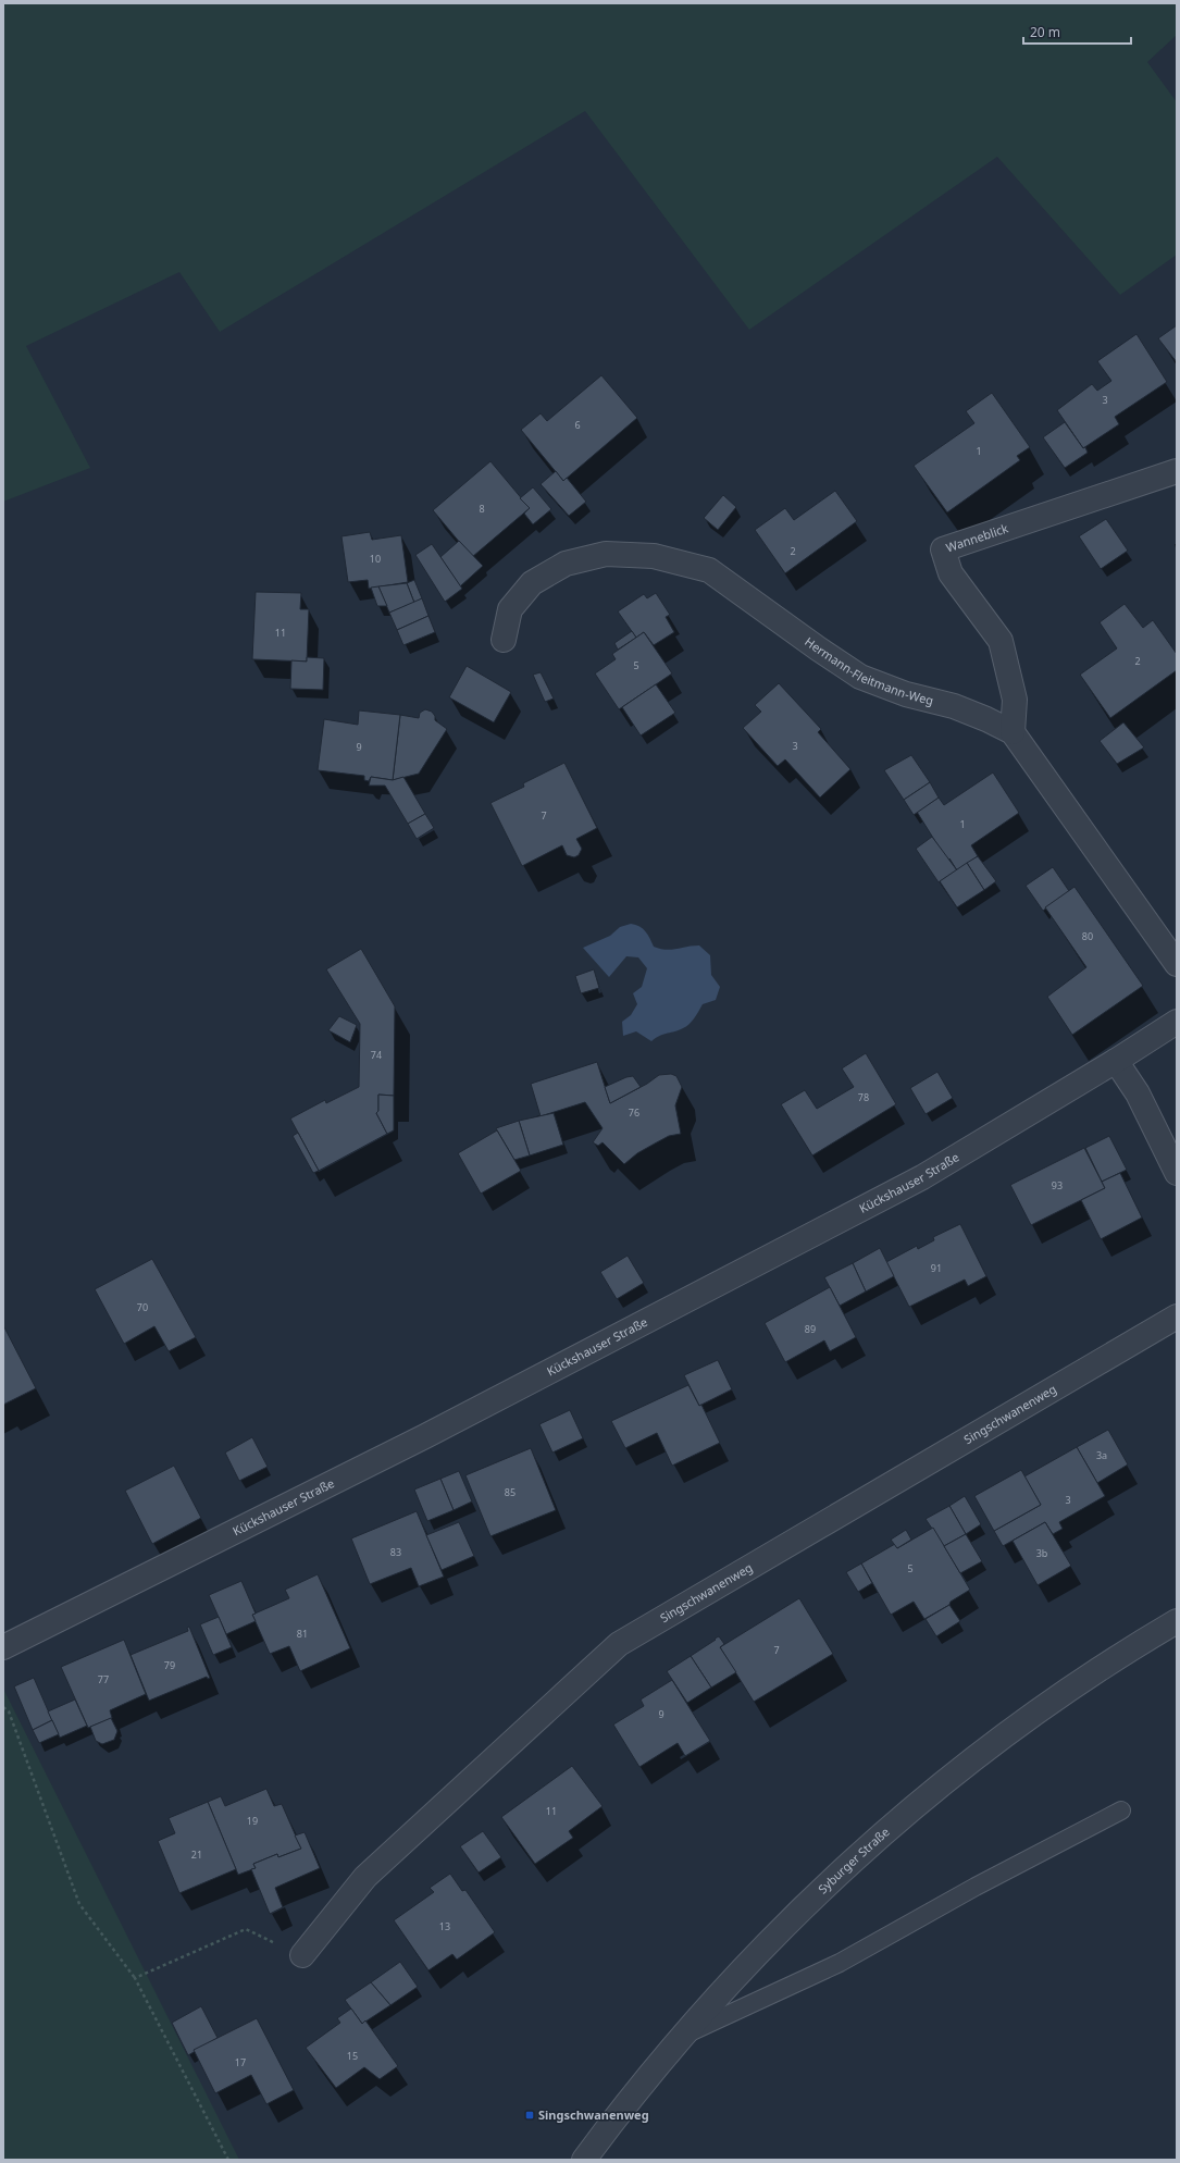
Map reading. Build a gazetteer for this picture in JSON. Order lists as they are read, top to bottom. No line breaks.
{"streets":{"street":["Wanneblick","Hermann-Fleitmann-Weg","Kückshauser Straße","Singschwanenweg","Syburger Straße"]},"crossings":[["Wanneblick","Hermann-Fleitmann-Weg"]],"places":{"transit":["Singschwanenweg"]},"house_numbers":["3","6","1","8","2","10","11","2","5","3","9","7","1","80","74","78","76","93","91","70","89","3a","85","3","83","3b","5","81","7","79","77","9","11","19","21","13","15","17"],"scale_bar":"20 m"}
